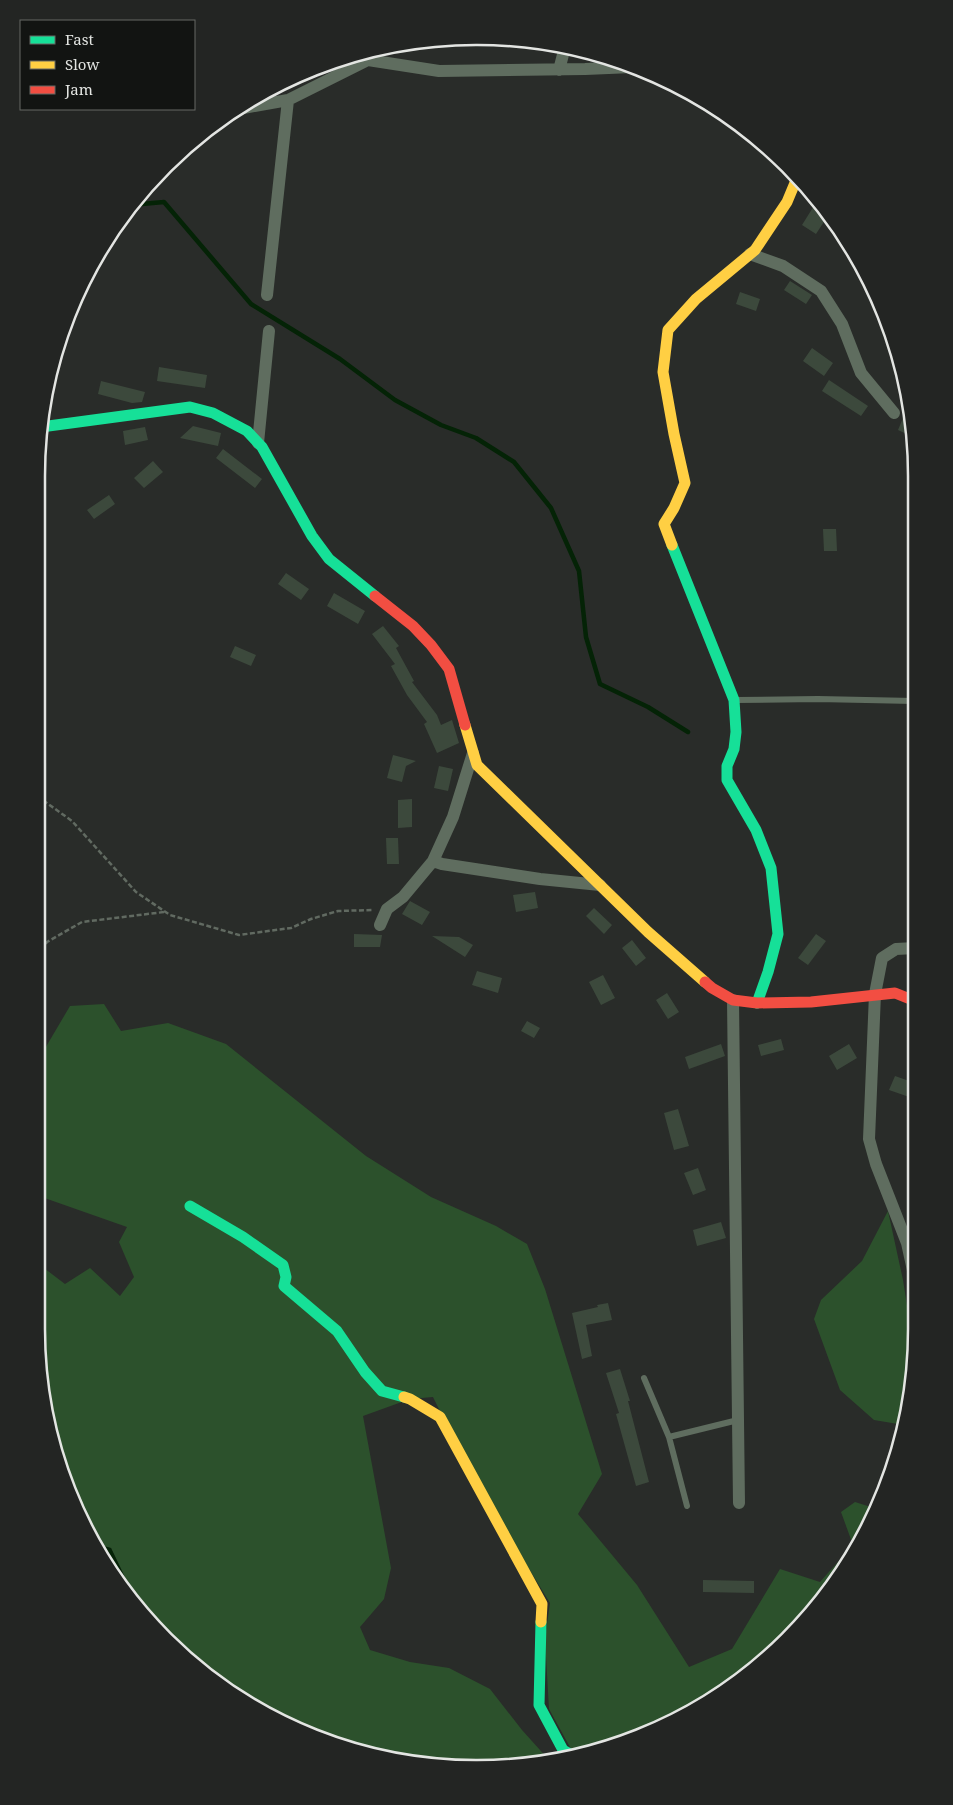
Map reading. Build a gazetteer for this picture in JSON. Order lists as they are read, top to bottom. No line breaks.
{"legend":["Fast","Slow","Jam"]}
